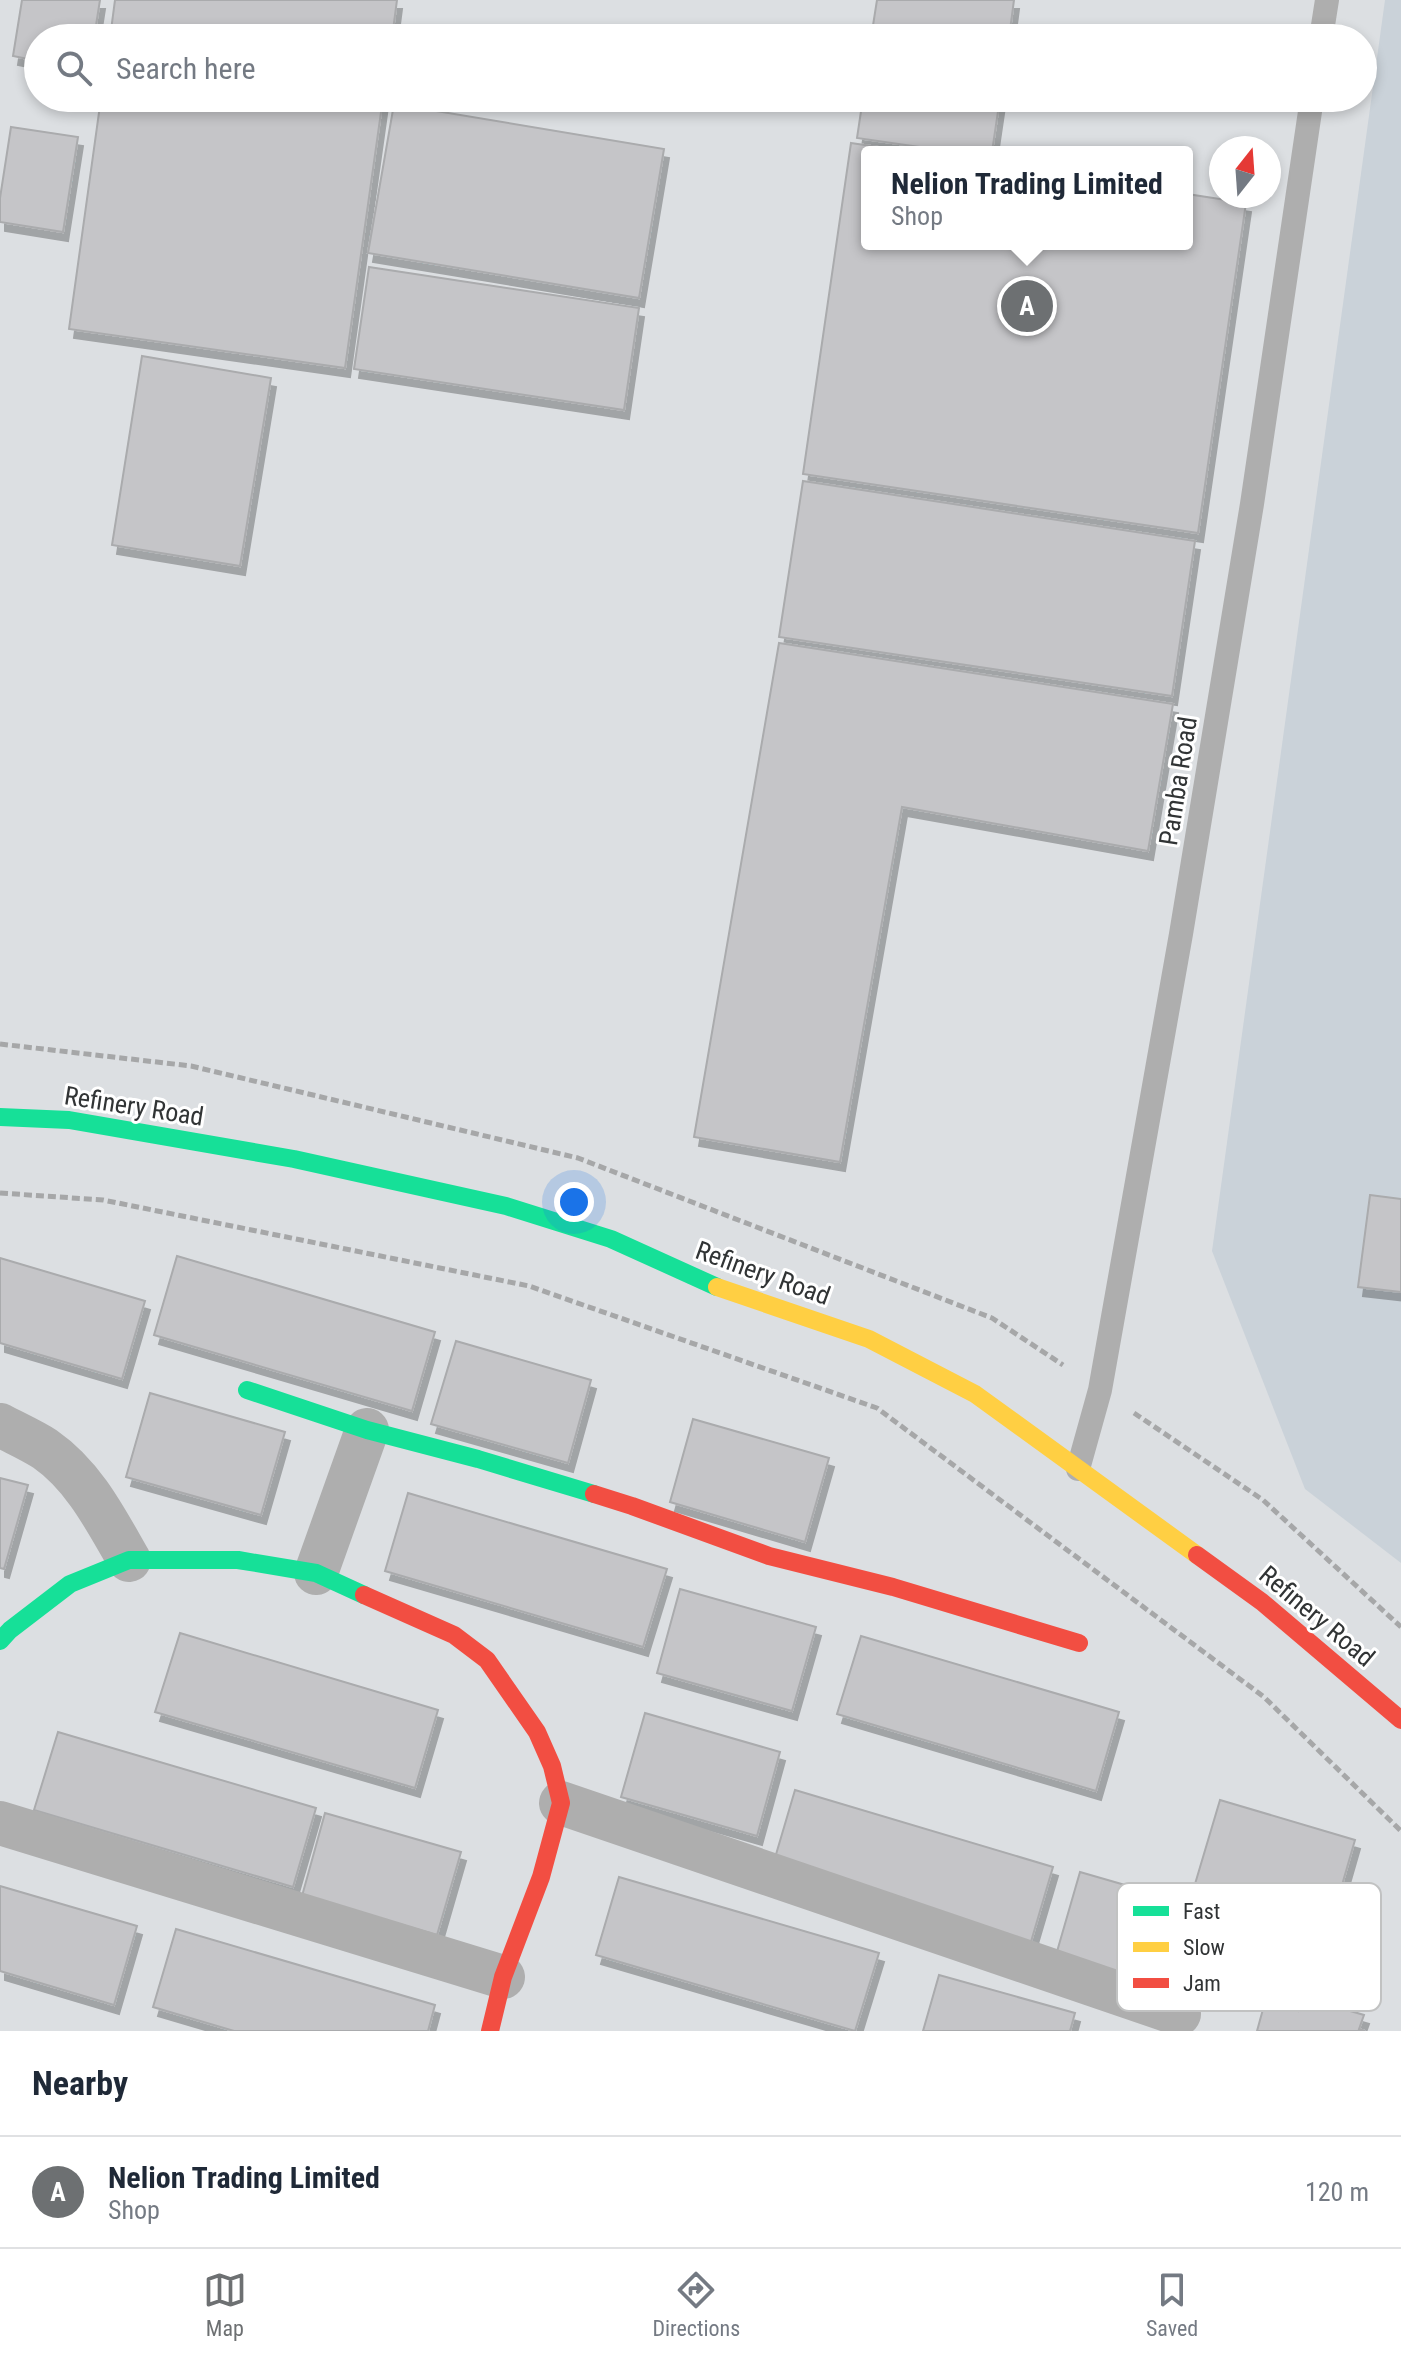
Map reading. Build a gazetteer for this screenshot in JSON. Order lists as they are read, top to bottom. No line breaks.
{"streets":{"street":["Refinery Road"],"lane":["Pamba Road"]},"crossings":[["Pamba Road","Refinery Road"]],"legend":["Fast","Slow","Jam"],"north":"top","page":{"search":"Search here","popup":["Nelion Trading Limited","Shop"],"pins":"A","heading":"Nearby","list":[{"mark":"A","name":"Nelion Trading Limited","note":"Shop","value":"120 m"}],"nav":["Map","Directions","Saved"]}}
